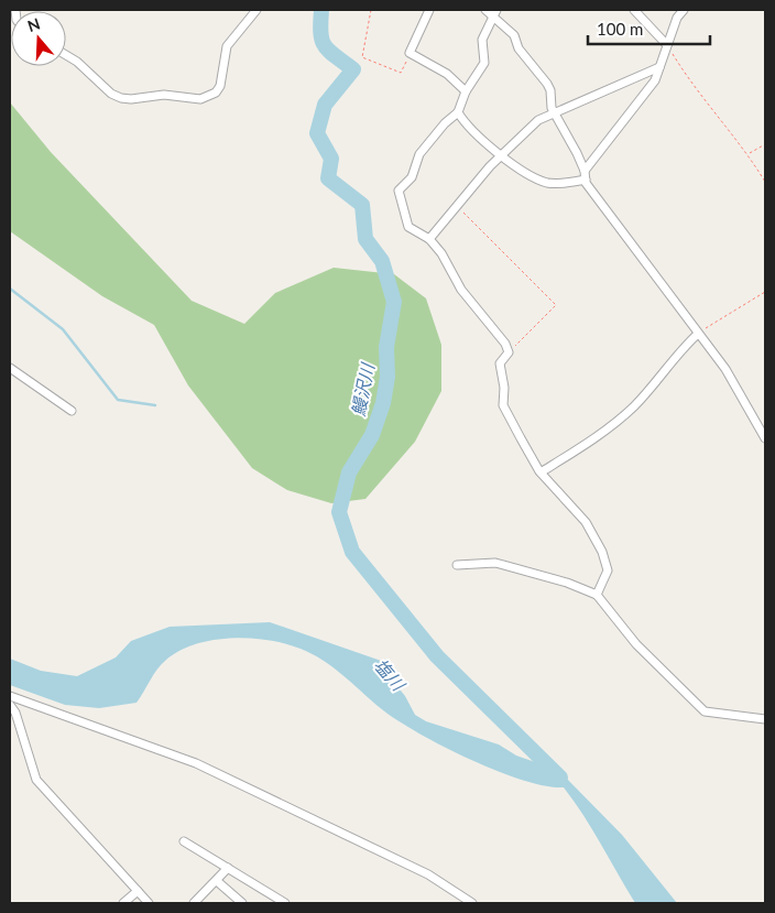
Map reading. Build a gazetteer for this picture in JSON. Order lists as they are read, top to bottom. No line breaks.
{"water":["鰻沢川","塩川"],"scale_bar":"100 m","north":"top"}
